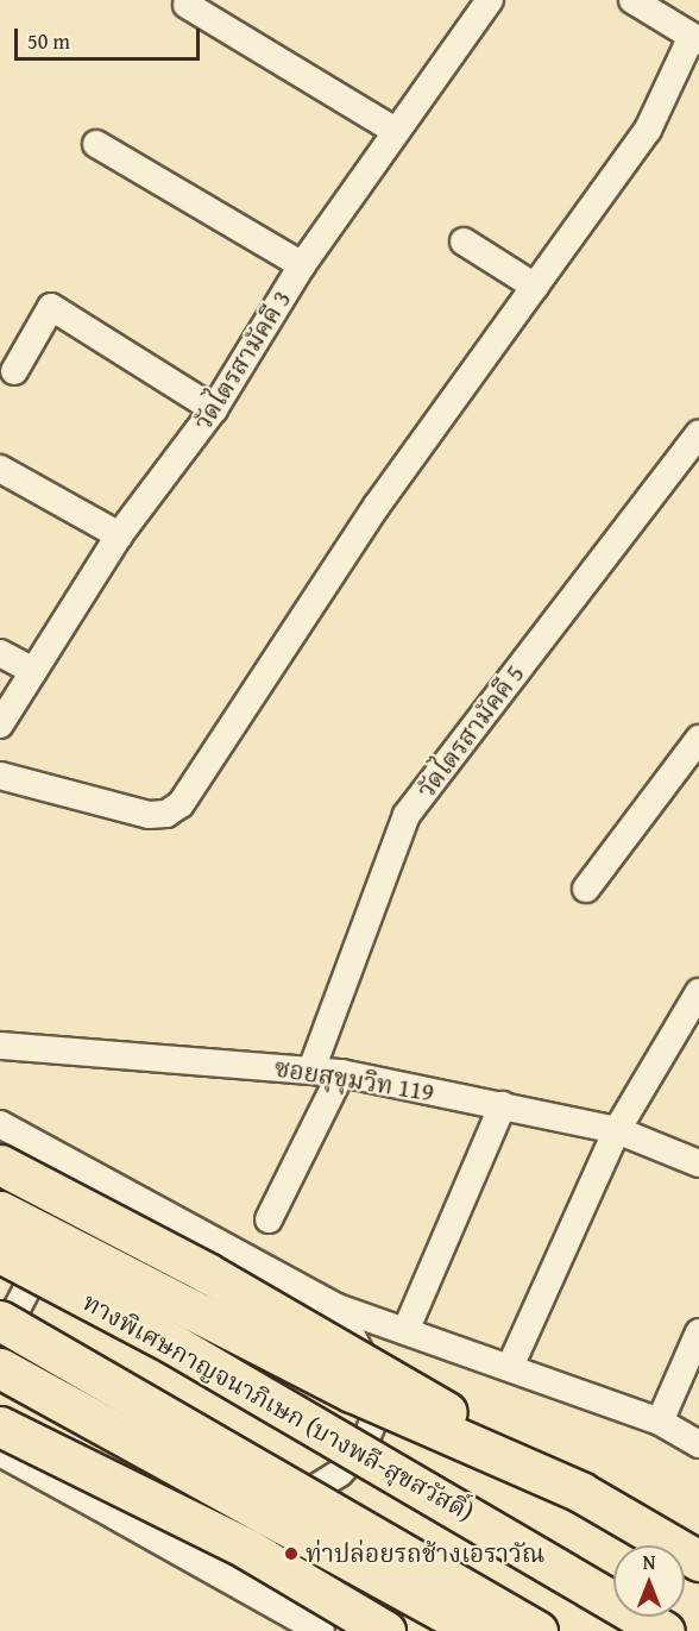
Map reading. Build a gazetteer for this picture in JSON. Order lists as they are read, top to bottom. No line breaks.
{"streets":{"highway":["ทางพิเศษกาญจนาภิเษก (บางพลี-สุขสวัสดิ์)"],"street":["วัดไตรสามัคคี 3","วัดไตรสามัคคี 5","ซอยสุขุมวิท 119"]},"crossings":[["วัดไตรสามัคคี 5","ซอยสุขุมวิท 119"]],"places":["ท่าปล่อยรถช้างเอราวัณ"],"scale_bar":"50 m","north":"top"}
